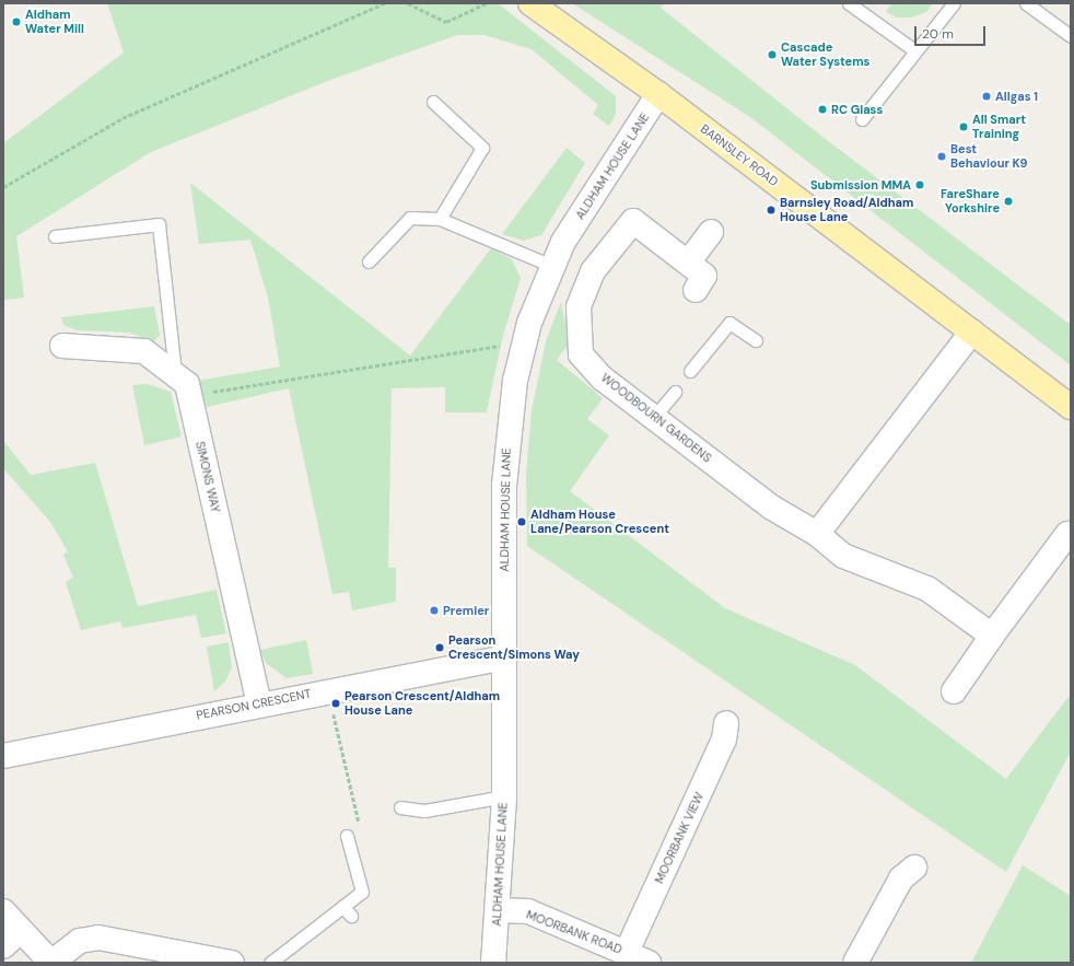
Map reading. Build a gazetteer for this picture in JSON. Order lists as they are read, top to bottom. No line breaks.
{"streets":{"main road":["BARNSLEY ROAD"],"street":["ALDHAM HOUSE LANE","WOODBOURN GARDENS","SIMONS WAY","PEARSON CRESCENT","MOORBANK VIEW","MOORBANK ROAD"]},"crossings":[["BARNSLEY ROAD","ALDHAM HOUSE LANE"],["ALDHAM HOUSE LANE","PEARSON CRESCENT"],["ALDHAM HOUSE LANE","MOORBANK ROAD"],["SIMONS WAY","PEARSON CRESCENT"],["MOORBANK VIEW","MOORBANK ROAD"]],"places":["Aldham Water Mill","Cascade Water Systems","Allgas 1","RC Glass","All Smart Training","Best Behaviour K9","Submission MMA","FareShare Yorkshire","Barnsley Road/Aldham House Lane","Aldham House Lane/Pearson Crescent","Premier","Pearson Crescent/Simons Way","Pearson Crescent/Aldham House Lane"],"scale_bar":"20 m"}
